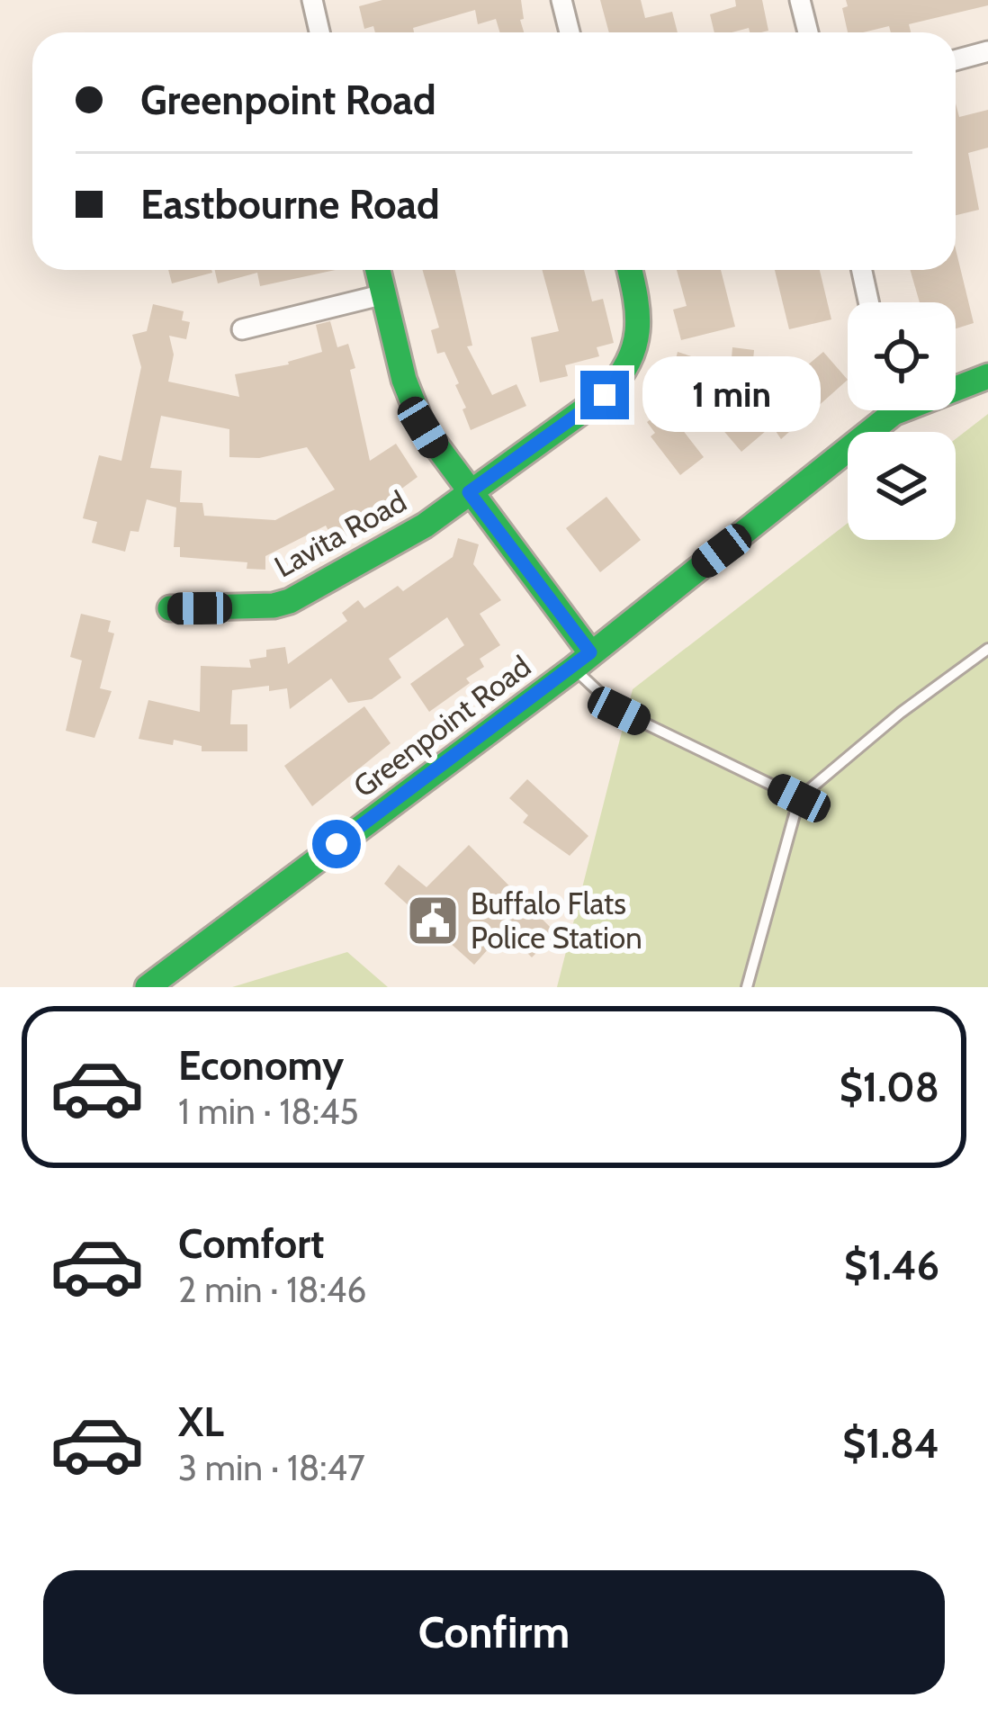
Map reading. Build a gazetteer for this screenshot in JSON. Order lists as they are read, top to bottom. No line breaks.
{"streets":{"street":["Lavita Road","Greenpoint Road"]},"places":{"public building":["Buffalo Flats Police Station"]},"page":{"banner":["Greenpoint Road","Eastbourne Road"],"bubble":"1 min","list":[{"name":"Economy","note":"1 min · 18:45","value":"$1.08"},{"name":"Comfort","note":"2 min · 18:46","value":"$1.46"},{"name":"XL","note":"3 min · 18:47","value":"$1.84"}],"buttons":"Confirm"}}
